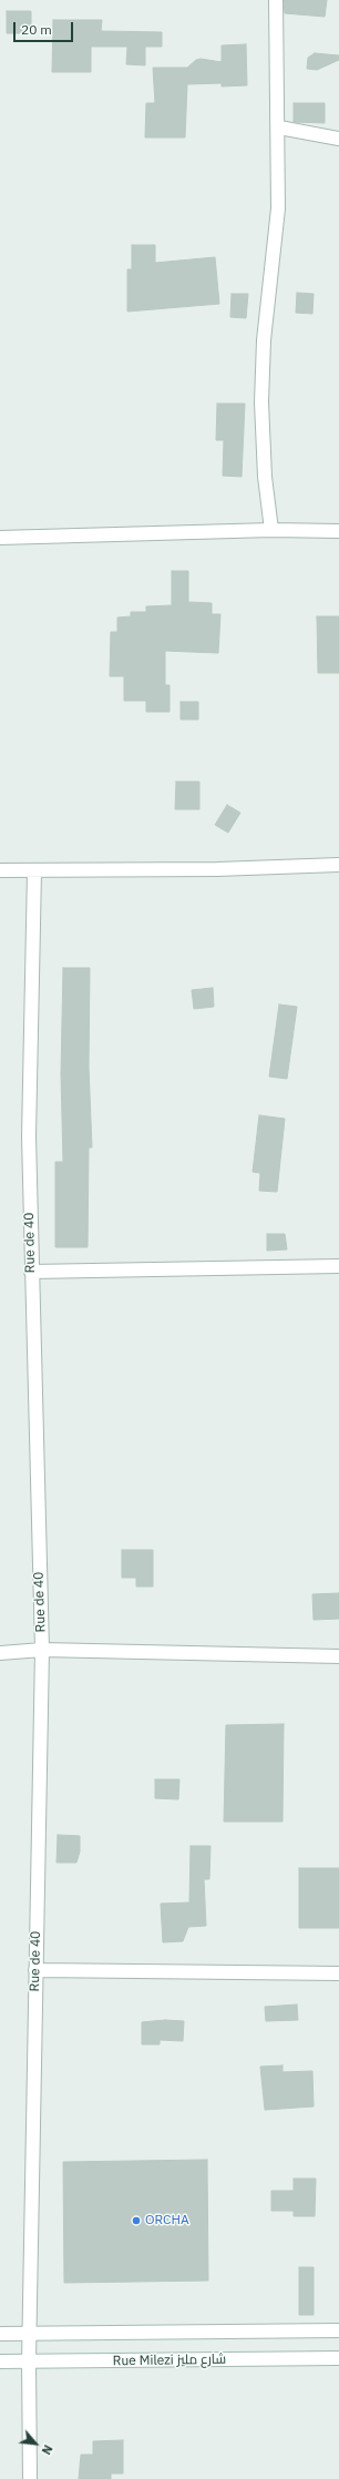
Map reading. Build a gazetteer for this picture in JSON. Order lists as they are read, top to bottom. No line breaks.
{"streets":{"street":["Rue de 40","Rue Milezi شارع مليز"]},"crossings":[["Rue de 40","Rue Milezi شارع مليز"]],"places":["ORCHA"],"scale_bar":"20 m","north":"bottom right"}
